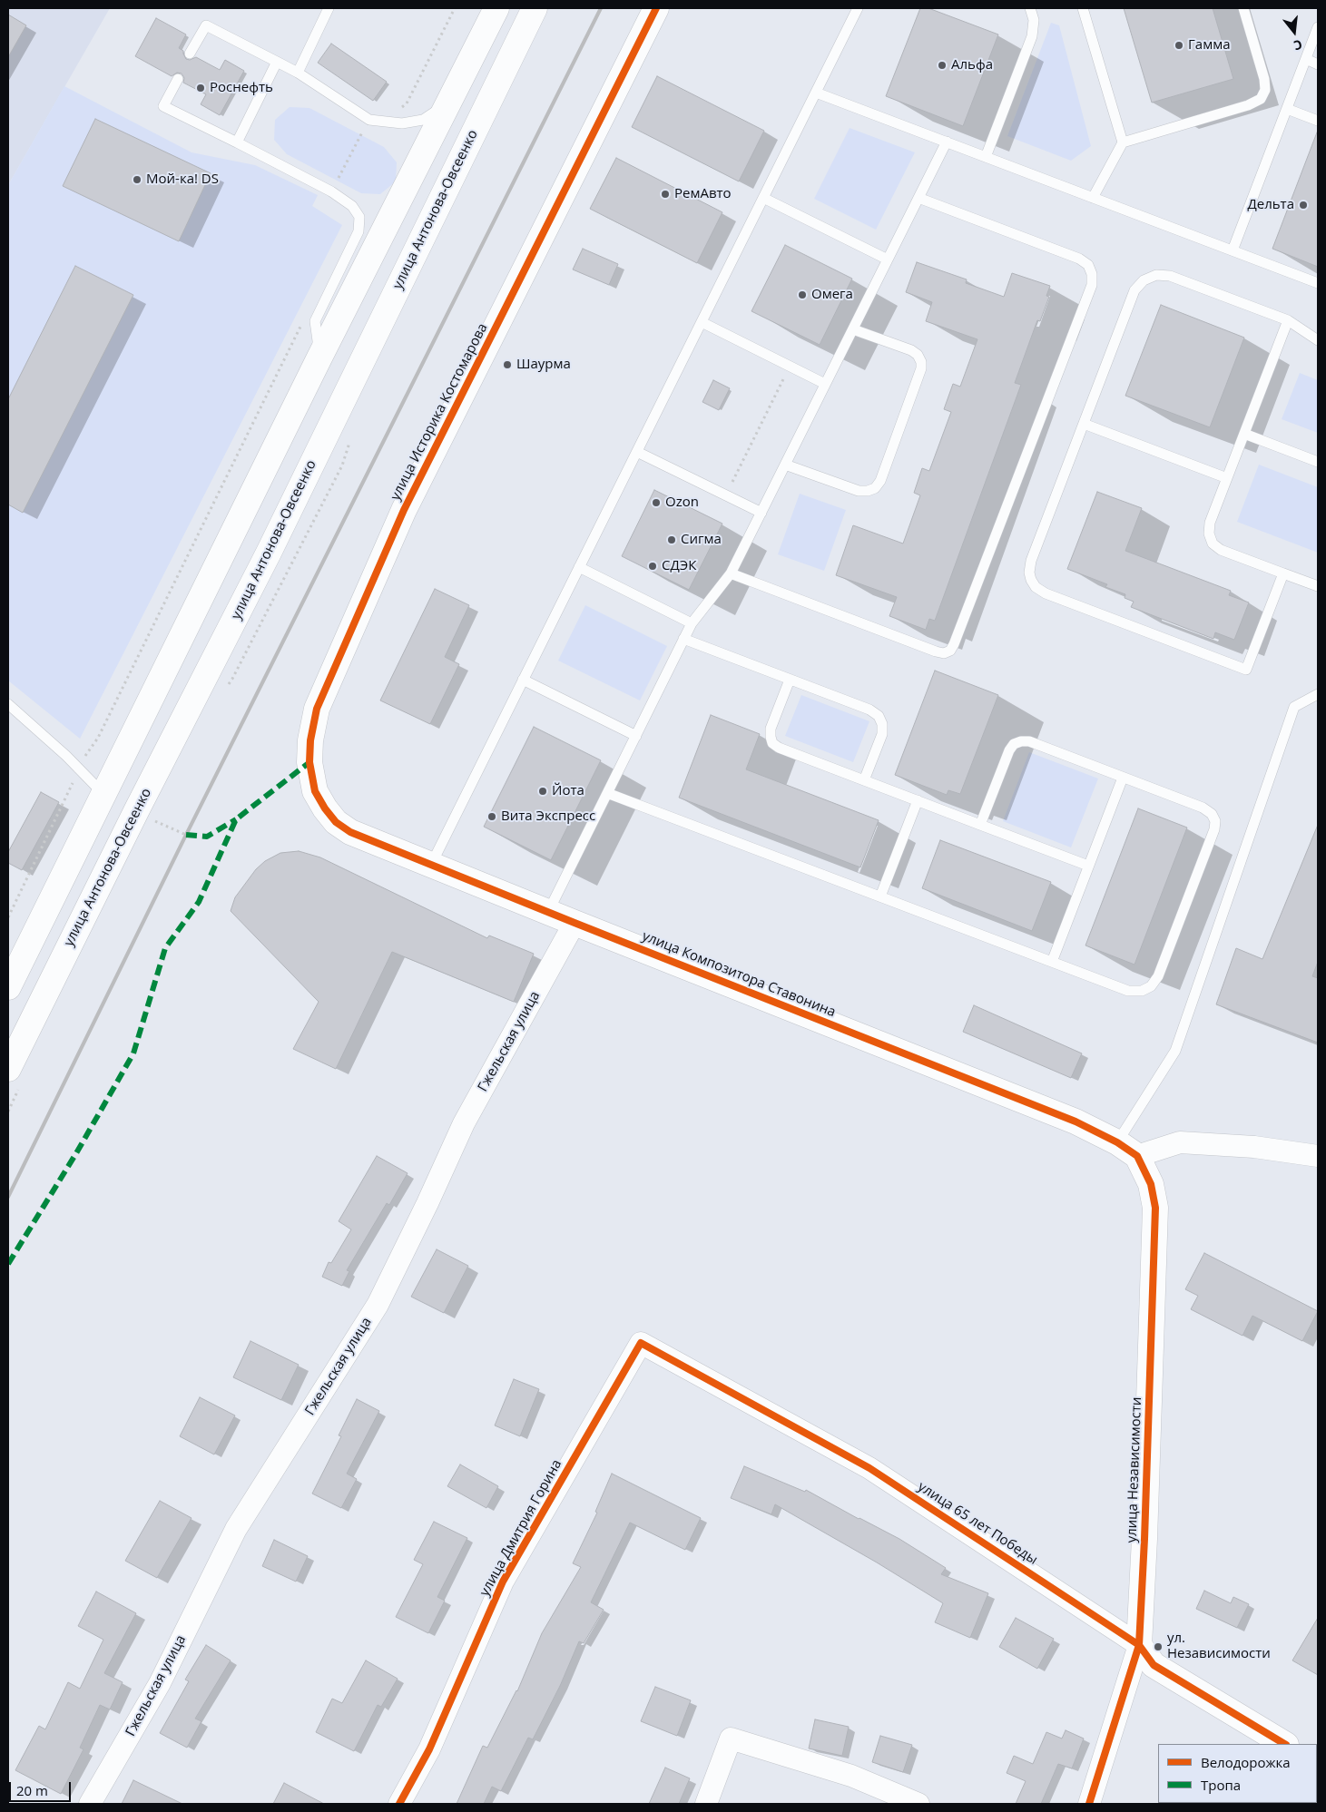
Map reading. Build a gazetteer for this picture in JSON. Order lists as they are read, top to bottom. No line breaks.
{"streets":{"main road":["улица Антонова-Овсеенко","улица Историка Костомарова","улица Композитора Ставонина","улица Независимости","улица 65 лет Победы"],"street":["Гжельская улица","улица Дмитрия Горина"]},"crossings":[["улица Историка Костомарова","улица Композитора Ставонина"],["улица Композитора Ставонина","Гжельская улица"],["улица Композитора Ставонина","улица Независимости"],["улица Независимости","улица 65 лет Победы"],["улица 65 лет Победы","улица Дмитрия Горина"]],"places":["Гамма","Альфа","Роснефть","Мой-ка! DS","РемАвто","Дельта","Омега","Шаурма","Ozon","Сигма","СДЭК","Йота","Вита Экспресс","ул. Независимости"],"legend":["Велодорожка","Тропа"],"scale_bar":"20 m","north":"bottom"}
